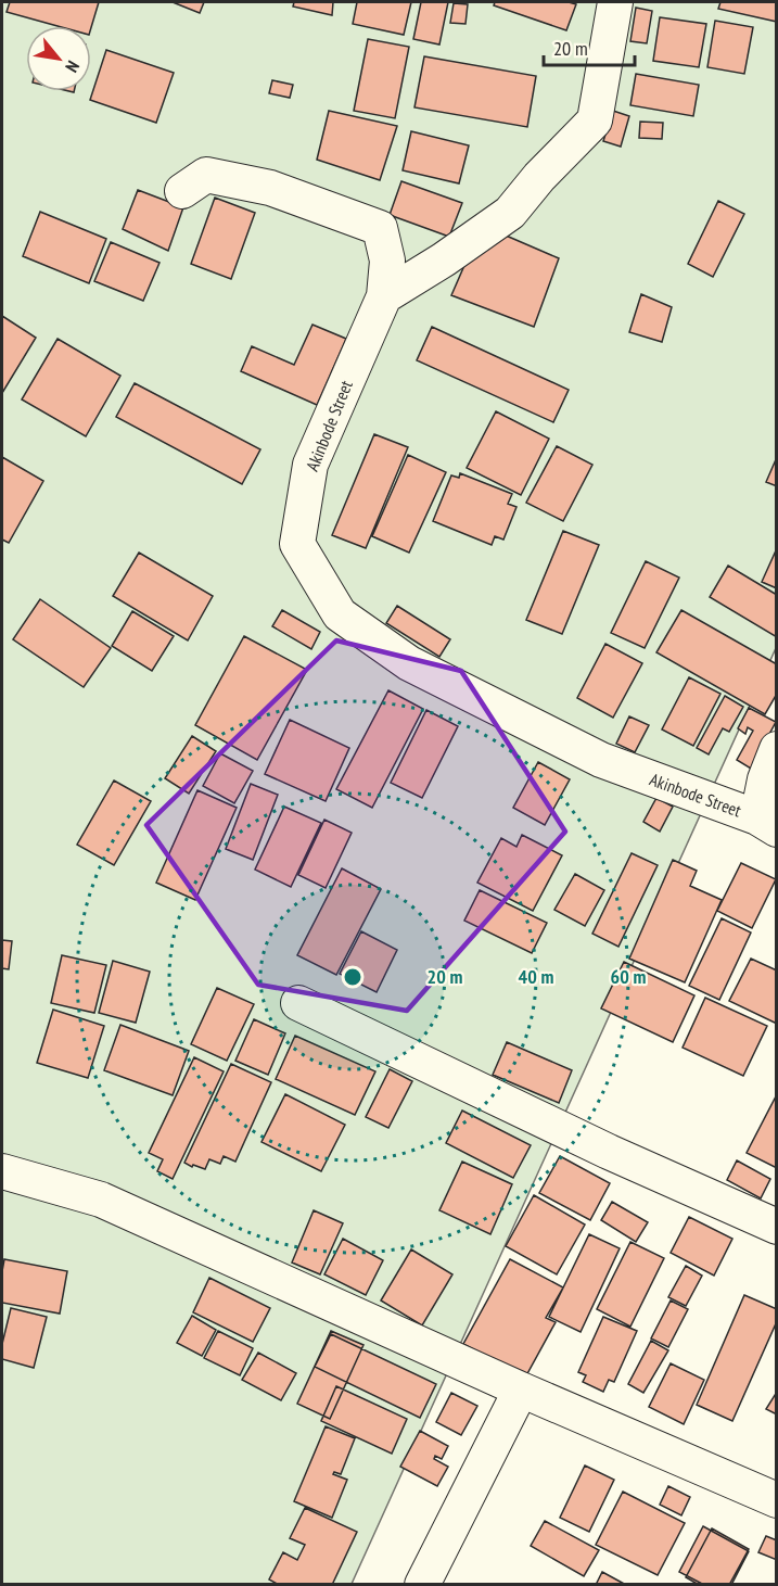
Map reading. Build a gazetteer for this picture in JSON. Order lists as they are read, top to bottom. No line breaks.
{"streets":{"street":["Akinbode Street"]},"scale_bar":"20 m","north":"bottom right","rings":["20 m","40 m","60 m"]}
